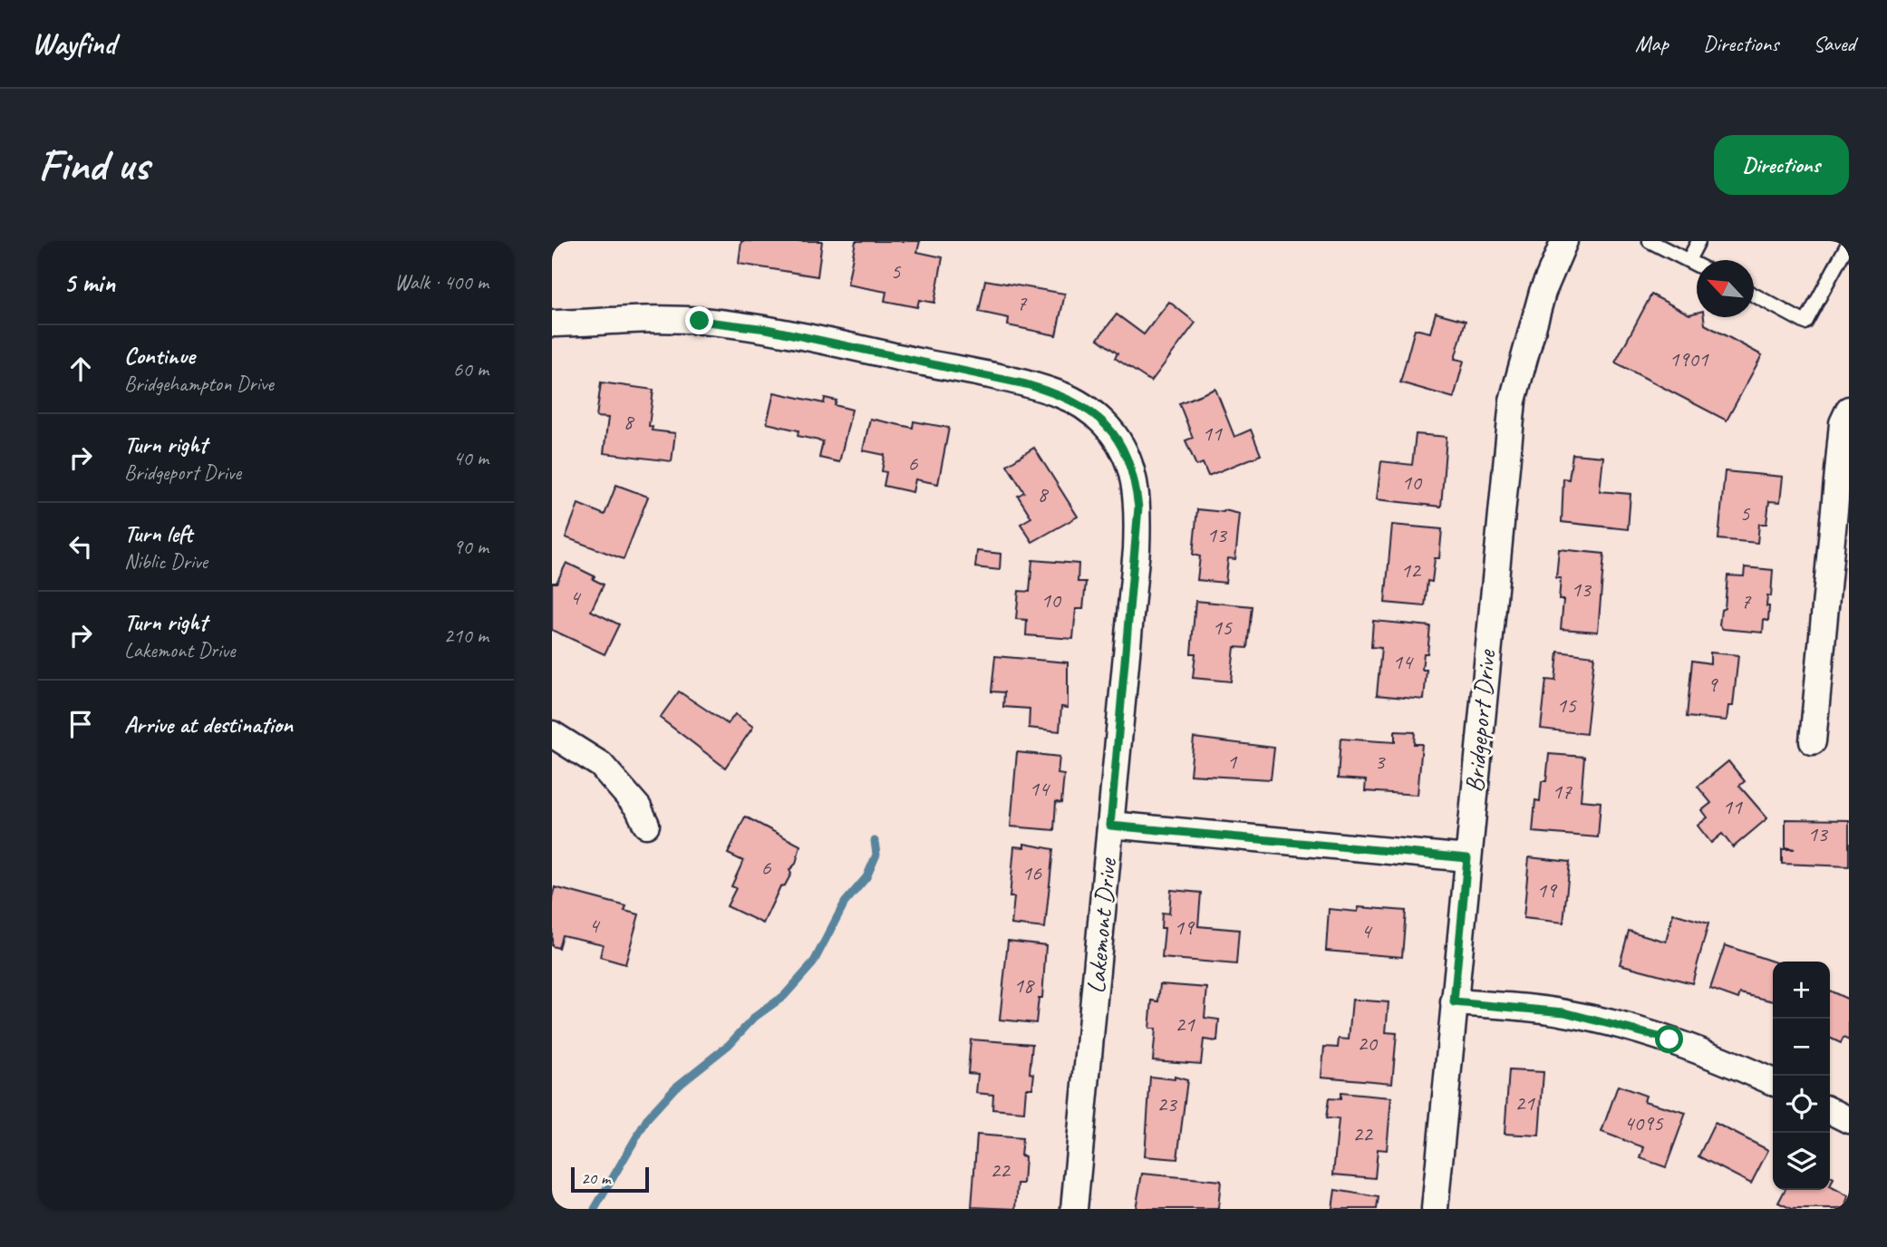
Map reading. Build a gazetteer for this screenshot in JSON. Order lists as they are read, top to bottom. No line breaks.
{"streets":{"street":["Bridgeport Drive","Lakemont Drive"]},"house_numbers":["5","7","1901","8","11","6","10","8","5","13","12","13","4","10","7","15","14","9","15","1","3","14","17","11","13","6","16","19","4","19","4","18","21","20","21","23","4095","22","22"],"scale_bar":"20 m","north":"top left","page":{"header":"Wayfind","nav":["Map","Directions","Saved"],"buttons":"Directions","title":"Find us","heading":["5 min","Walk · 400 m"],"list":[["Continue","Bridgehampton Drive","60 m"],["Turn right","Bridgeport Drive","40 m"],["Turn left","Niblic Drive","90 m"],["Turn right","Lakemont Drive","210 m"],"Arrive at destination"],"map_buttons":["+","−"],"scale":"20 m"}}
